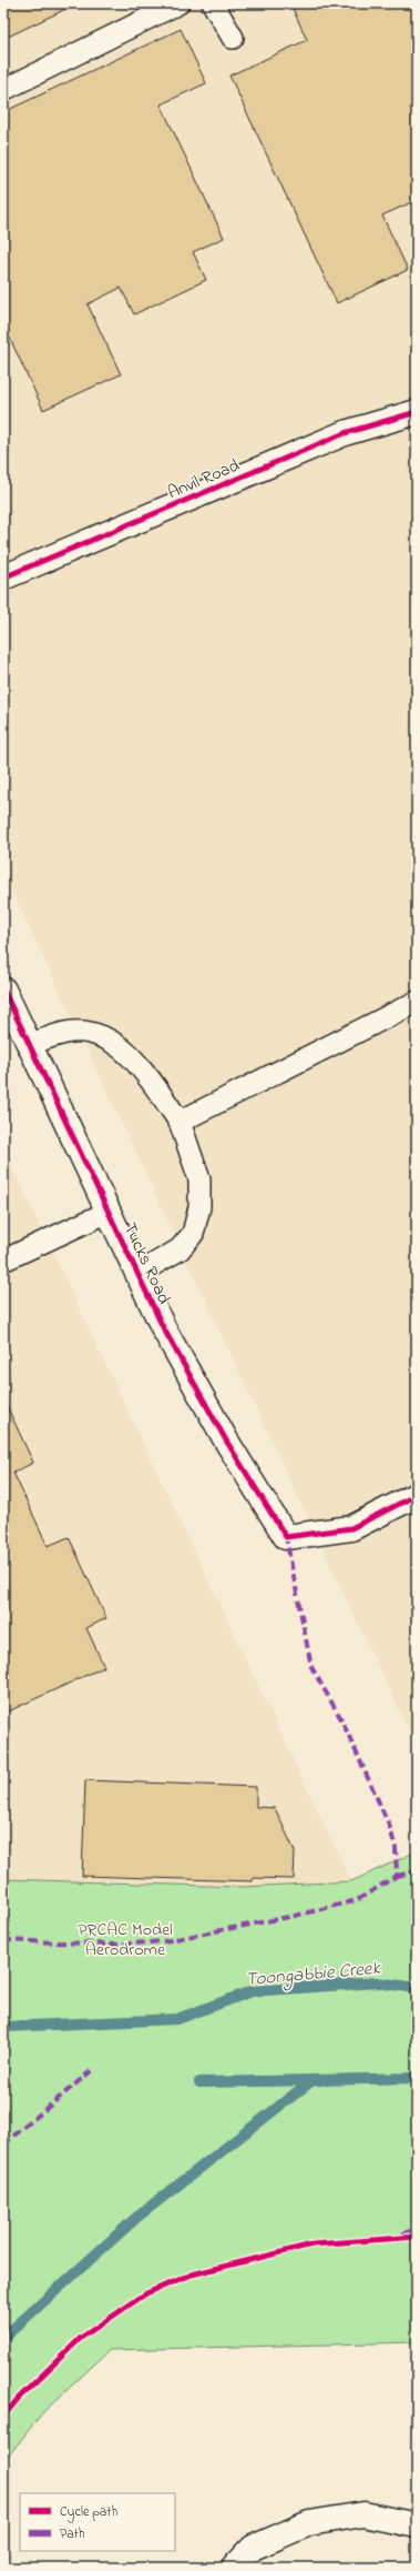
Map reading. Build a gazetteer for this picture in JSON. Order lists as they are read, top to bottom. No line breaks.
{"streets":{"street":["Anvil Road","Tucks Road"]},"water":["Toongabbie Creek"],"parks":["PRCAC Model Aerodrome"],"legend":["Cycle path","Path"]}
